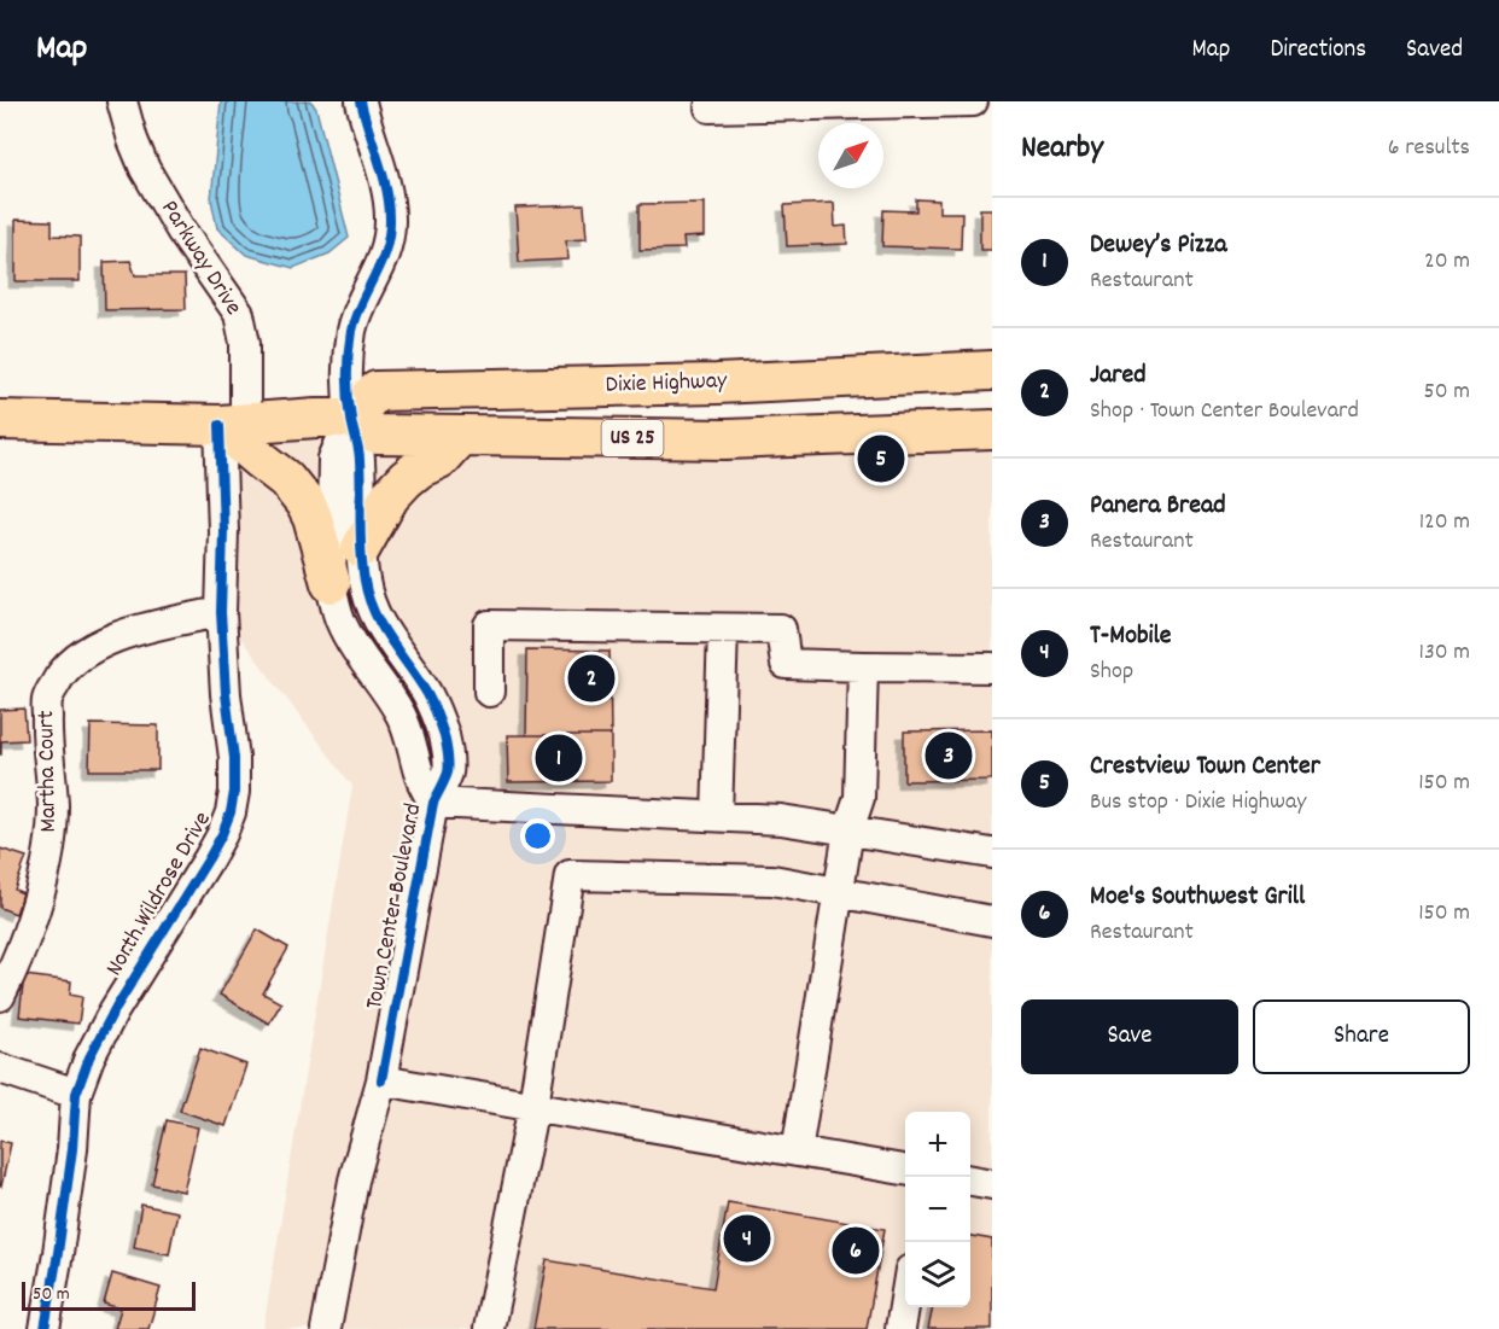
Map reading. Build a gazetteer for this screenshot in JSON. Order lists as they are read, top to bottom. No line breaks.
{"streets":{"main road":["Dixie Highway","US 25"],"street":["Parkway Drive","Martha Court","North Wildrose Drive","Town Center Boulevard"]},"crossings":[["Parkway Drive","US 25"],["Parkway Drive","North Wildrose Drive"],["Dixie Highway","US 25"],["Dixie Highway","Town Center Boulevard"],["US 25","North Wildrose Drive"],["US 25","Town Center Boulevard"],["Martha Court","North Wildrose Drive"]],"scale_bar":"50 m","north":"top right","page":{"header":"Map","nav":["Map","Directions","Saved"],"heading":["Nearby","6 results"],"list":[{"mark":"1","name":"Dewey’s Pizza","note":"Restaurant","value":"20 m"},{"mark":"2","name":"Jared","note":"Shop · Town Center Boulevard","value":"50 m"},{"mark":"3","name":"Panera Bread","note":"Restaurant","value":"120 m"},{"mark":"4","name":"T-Mobile","note":"Shop","value":"130 m"},{"mark":"5","name":"Crestview Town Center","note":"Bus stop · Dixie Highway","value":"150 m"},{"mark":"6","name":"Moe's Southwest Grill","note":"Restaurant","value":"150 m"}],"pins":["5","2","3","1","4","6"],"buttons":["Save","Share"],"map_buttons":["+","−"],"scale":"50 m"}}
